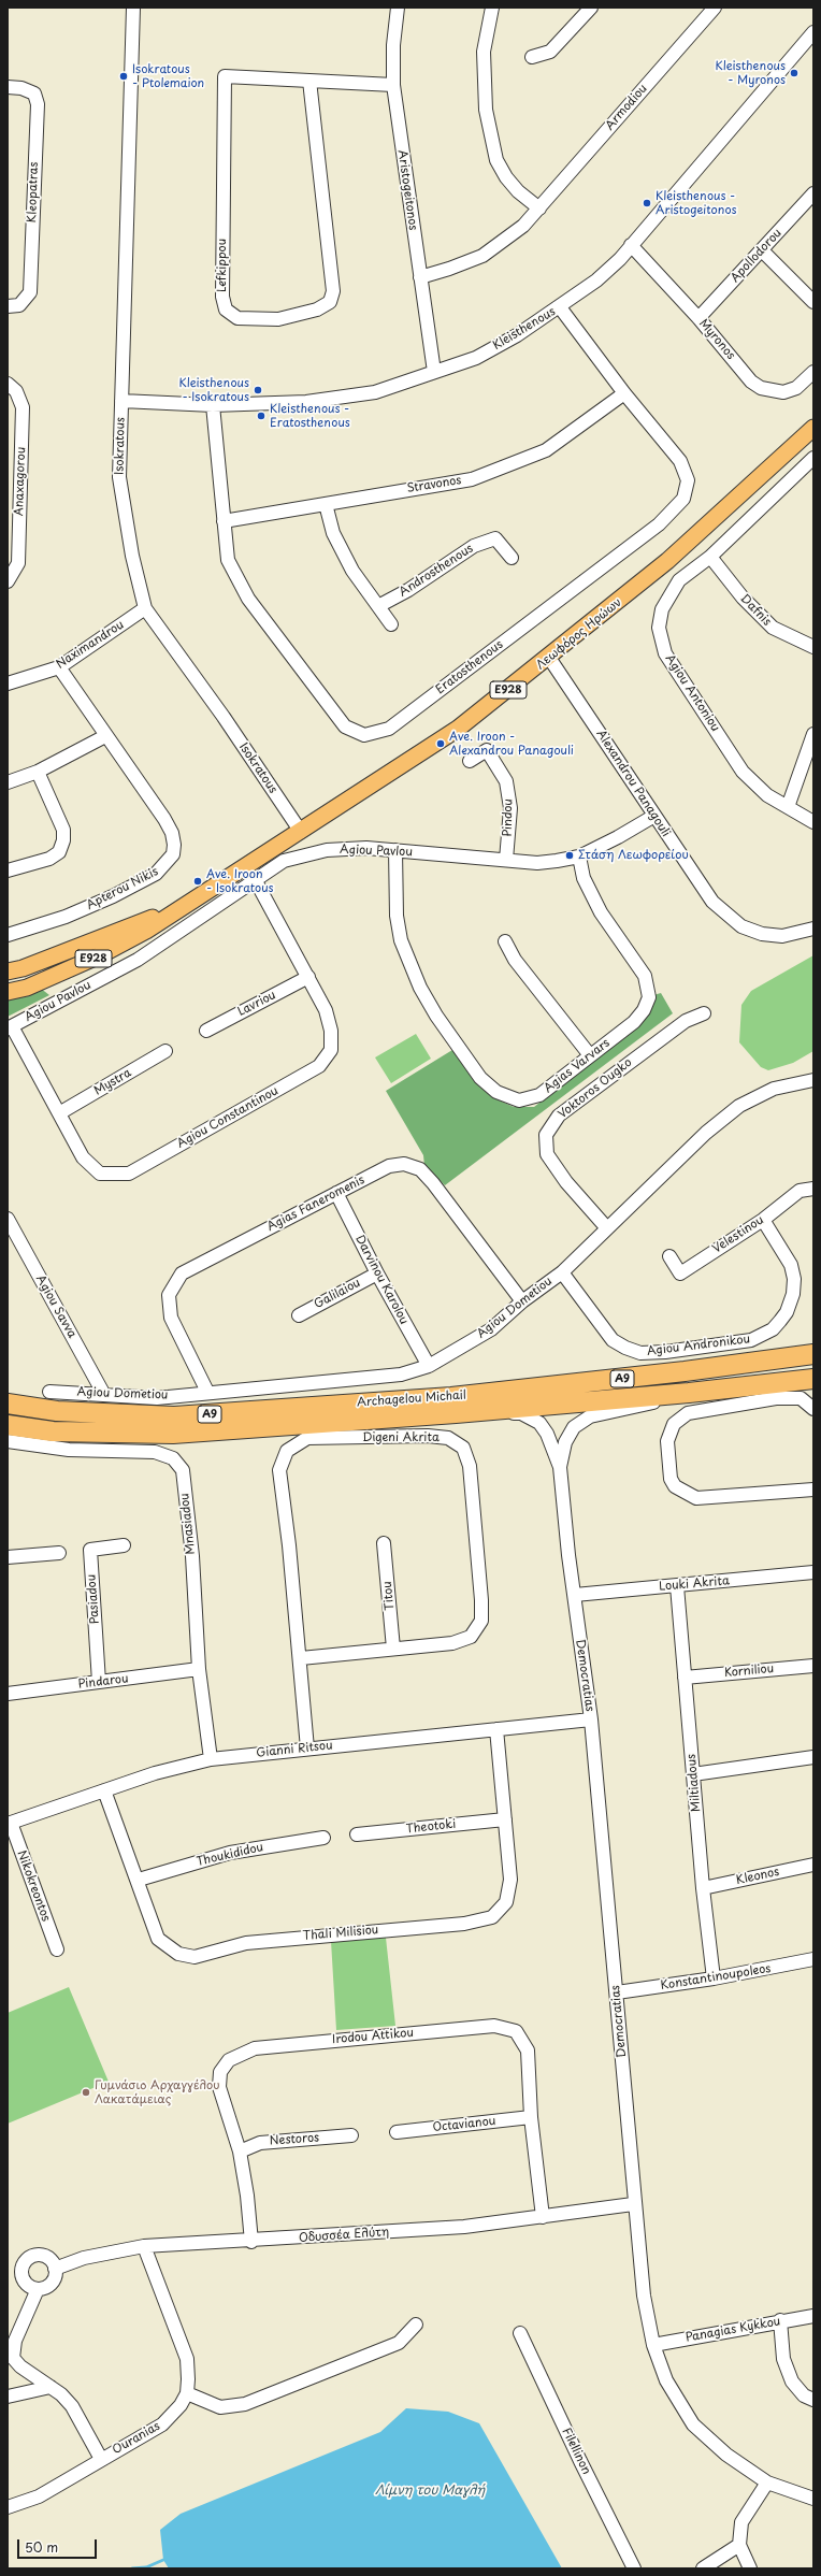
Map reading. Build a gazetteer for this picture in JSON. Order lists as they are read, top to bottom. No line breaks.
{"streets":{"highway":["A9","Archagelou Michail"],"main road":["Λεωφόρος Ηρώων","E928"],"street":["Armodiou","Aristogeitonos","Kleopatras","Apollodorou","Lefkippou","Kleisthenous","Myronos","Isokratous","Anaxagorou","Stravonos","Androsthenous","Dafnis","Naximandrou","Eratosthenous","Agiou Antoniou","Alexandrou Panagouli","Pindou","Agiou Pavlou","Apterou Nikis","Lavriou","Agias Varvars","Mystra","Voktoros Ougko","Agiou Constantinou","Agias Faneromenis","Velestinou","Darvinou Karolou","Galilaiou","Agiou Savva","Agiou Dometiou","Agiou Andronikou","Digeni Akrita","Mnasiadou","Louki Akrita","Titou","Pasiadou","Korniliou","Democratias","Pindarou","Gianni Ritsou","Miltiadous","Theotoki","Thoukididou","Kleonos","Nikokreontos","Thali Milisiou","Konstantinoupoleos","Irodou Attikou","Octavianou","Nestoros","Οδυσσέα Ελύτη","Panagias Kykkou","Ouranias","Filellinon"]},"crossings":[["Armodiou","Aristogeitonos"],["Aristogeitonos","Lefkippou"],["Aristogeitonos","Kleisthenous"],["Apollodorou","Myronos"],["Kleisthenous","Myronos"],["Kleisthenous","Isokratous"],["Kleisthenous","Eratosthenous"],["Isokratous","Λεωφόρος Ηρώων"],["Isokratous","Naximandrou"],["Stravonos","Eratosthenous"],["Dafnis","Agiou Antoniou"],["Λεωφόρος Ηρώων","Alexandrou Panagouli"],["Naximandrou","Apterou Nikis"],["Alexandrou Panagouli","Agiou Pavlou"],["Pindou","Agiou Pavlou"],["Agiou Pavlou","Agias Varvars"],["Agiou Pavlou","Agiou Constantinou"],["Lavriou","Agiou Constantinou"],["Mystra","Agiou Constantinou"],["Voktoros Ougko","Agiou Dometiou"],["Agias Faneromenis","Darvinou Karolou"],["Agias Faneromenis","Agiou Dometiou"],["Velestinou","Agiou Andronikou"],["Darvinou Karolou","Galilaiou"],["Darvinou Karolou","Agiou Dometiou"],["Agiou Savva","Agiou Dometiou"],["Agiou Dometiou","Agiou Andronikou"],["Archagelou Michail","Democratias"],["Digeni Akrita","Titou"],["Digeni Akrita","Gianni Ritsou"],["Mnasiadou","Pindarou"],["Mnasiadou","Gianni Ritsou"],["Louki Akrita","Democratias"],["Louki Akrita","Miltiadous"],["Pasiadou","Pindarou"],["Korniliou","Miltiadous"],["Democratias","Gianni Ritsou"],["Democratias","Konstantinoupoleos"],["Democratias","Οδυσσέα Ελύτη"],["Democratias","Panagias Kykkou"],["Gianni Ritsou","Nikokreontos"],["Gianni Ritsou","Thali Milisiou"],["Miltiadous","Kleonos"],["Miltiadous","Konstantinoupoleos"],["Theotoki","Thali Milisiou"],["Thoukididou","Thali Milisiou"],["Irodou Attikou","Octavianou"],["Irodou Attikou","Nestoros"],["Irodou Attikou","Οδυσσέα Ελύτη"]],"water":["Λίμνη του Μαγλή"],"places":["Kleisthenous - Myronos","Isokratous - Ptolemaion","Kleisthenous - Aristogeitonos","Kleisthenous - Isokratous","Kleisthenous - Eratosthenous","Ave. Iroon - Alexandrou Panagouli","Στάση Λεωφορείου","Ave. Iroon - Isokratous","Γυμνάσιο Αρχαγγέλου Λακατάμειας"],"scale_bar":"50 m"}
